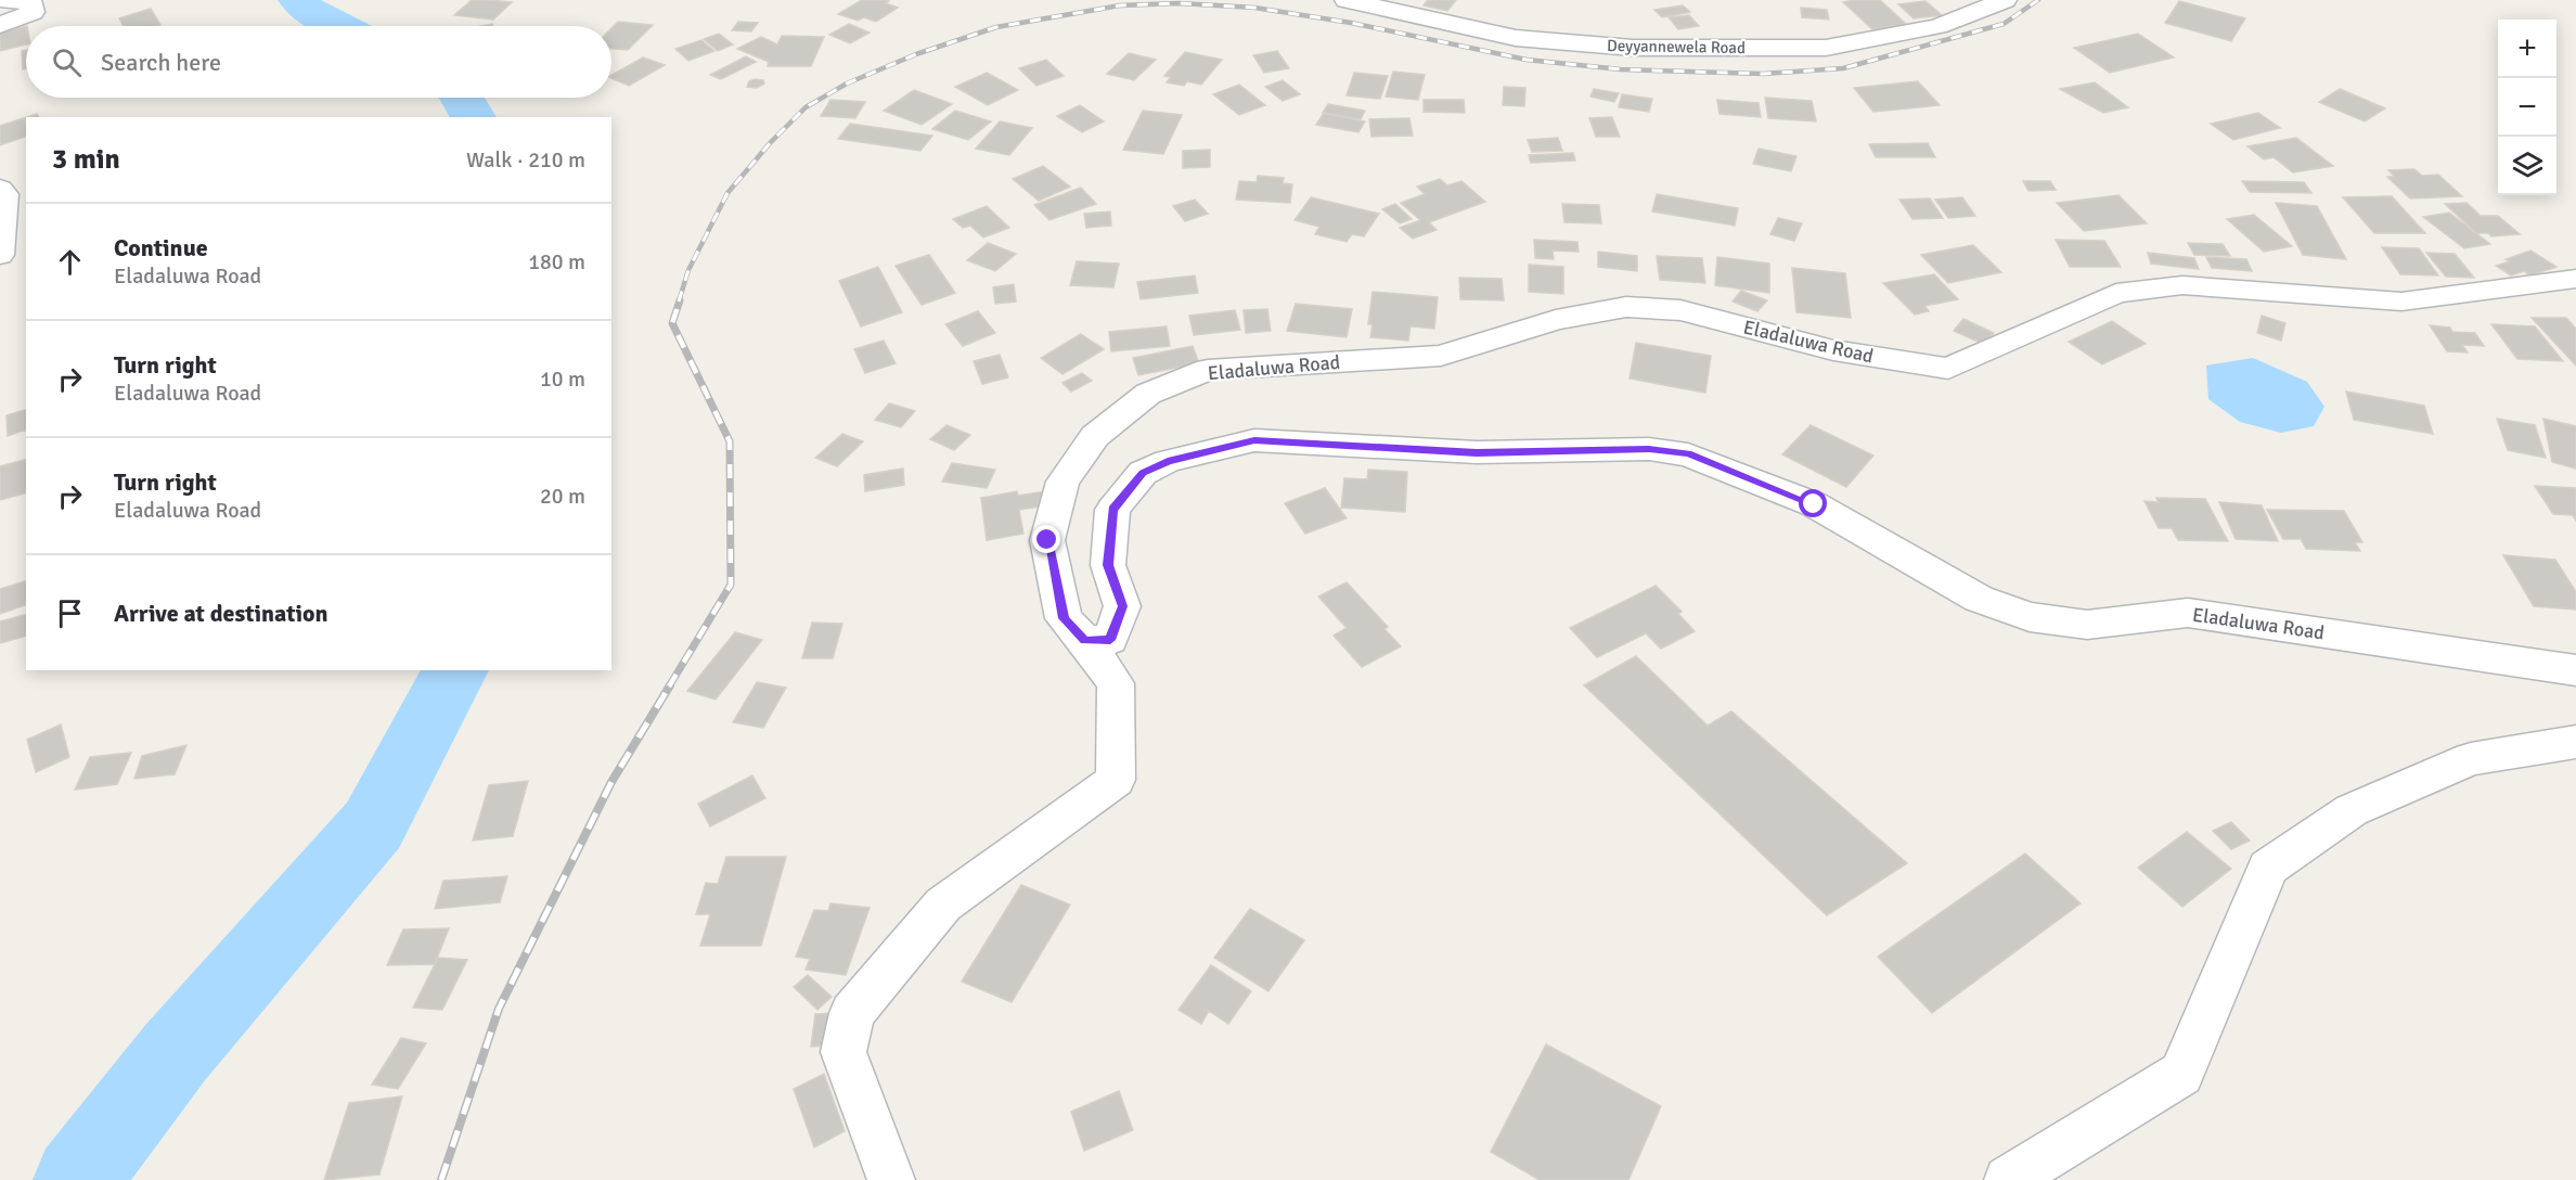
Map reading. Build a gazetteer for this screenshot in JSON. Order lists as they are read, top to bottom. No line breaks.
{"streets":{"street":["Deyyannewela Road","Eladaluwa Road"]},"page":{"map_buttons":["+","−"],"search":"Search here","heading":["3 min","Walk · 210 m"],"list":[["Continue","Eladaluwa Road","180 m"],["Turn right","Eladaluwa Road","10 m"],["Turn right","Eladaluwa Road","20 m"],"Arrive at destination"]}}
